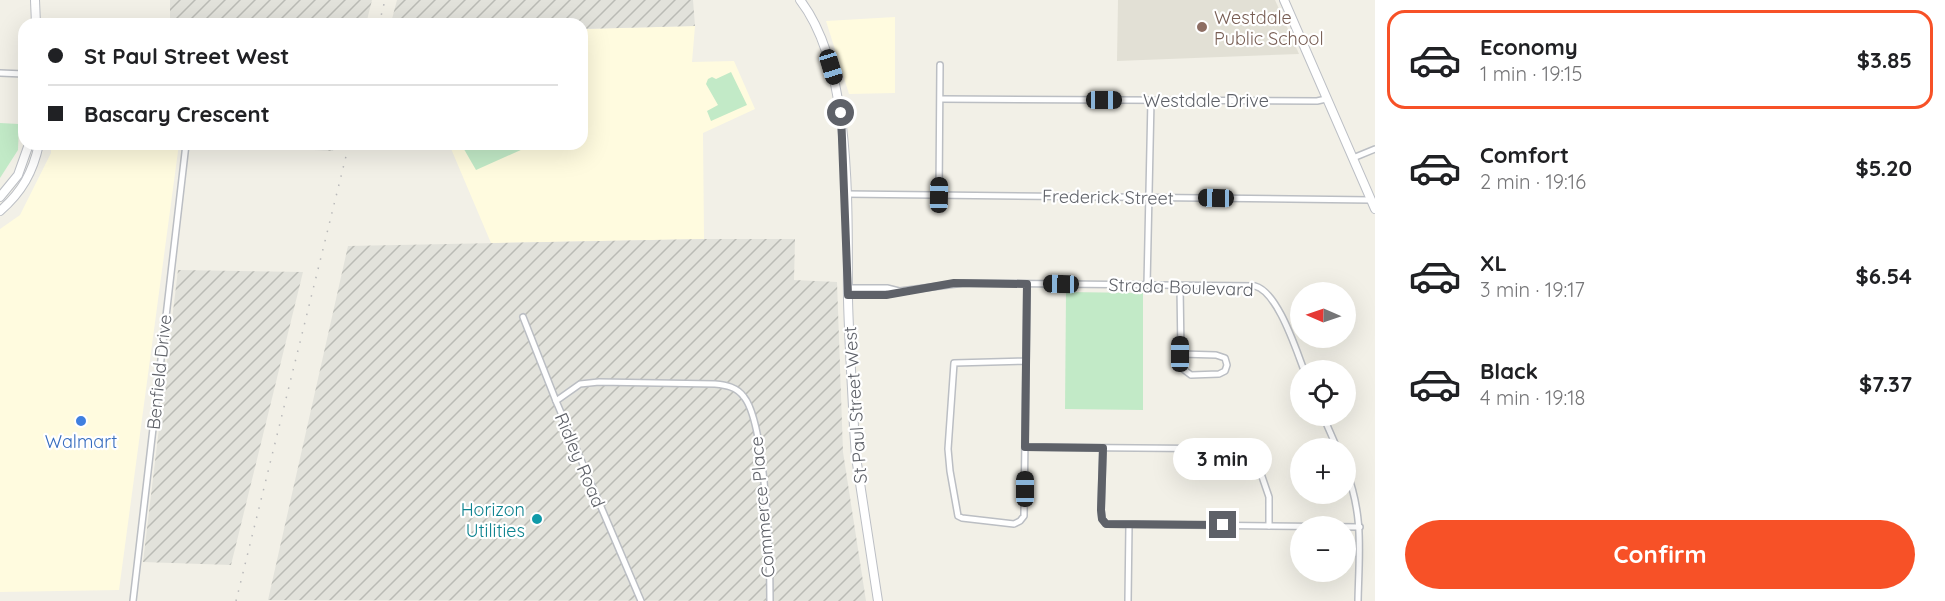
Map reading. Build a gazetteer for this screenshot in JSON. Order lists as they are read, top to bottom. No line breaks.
{"streets":{"main road":["St Paul Street West"],"street":["Westdale Drive","Frederick Street","Strada Boulevard","Benfield Drive","Ridley Road","Commerce Place"]},"crossings":[["Frederick Street","St Paul Street West"],["Strada Boulevard","St Paul Street West"],["Ridley Road","Commerce Place"]],"places":["Westdale Public School","Walmart","Horizon Utilities"],"north":"left","page":{"list":[{"name":"Economy","note":"1 min · 19:15","value":"$3.85"},{"name":"Comfort","note":"2 min · 19:16","value":"$5.20"},{"name":"XL","note":"3 min · 19:17","value":"$6.54"},{"name":"Black","note":"4 min · 19:18","value":"$7.37"}],"banner":["St Paul Street West","Bascary Crescent"],"map_buttons":["+","−"],"bubble":"3 min","buttons":"Confirm"}}
